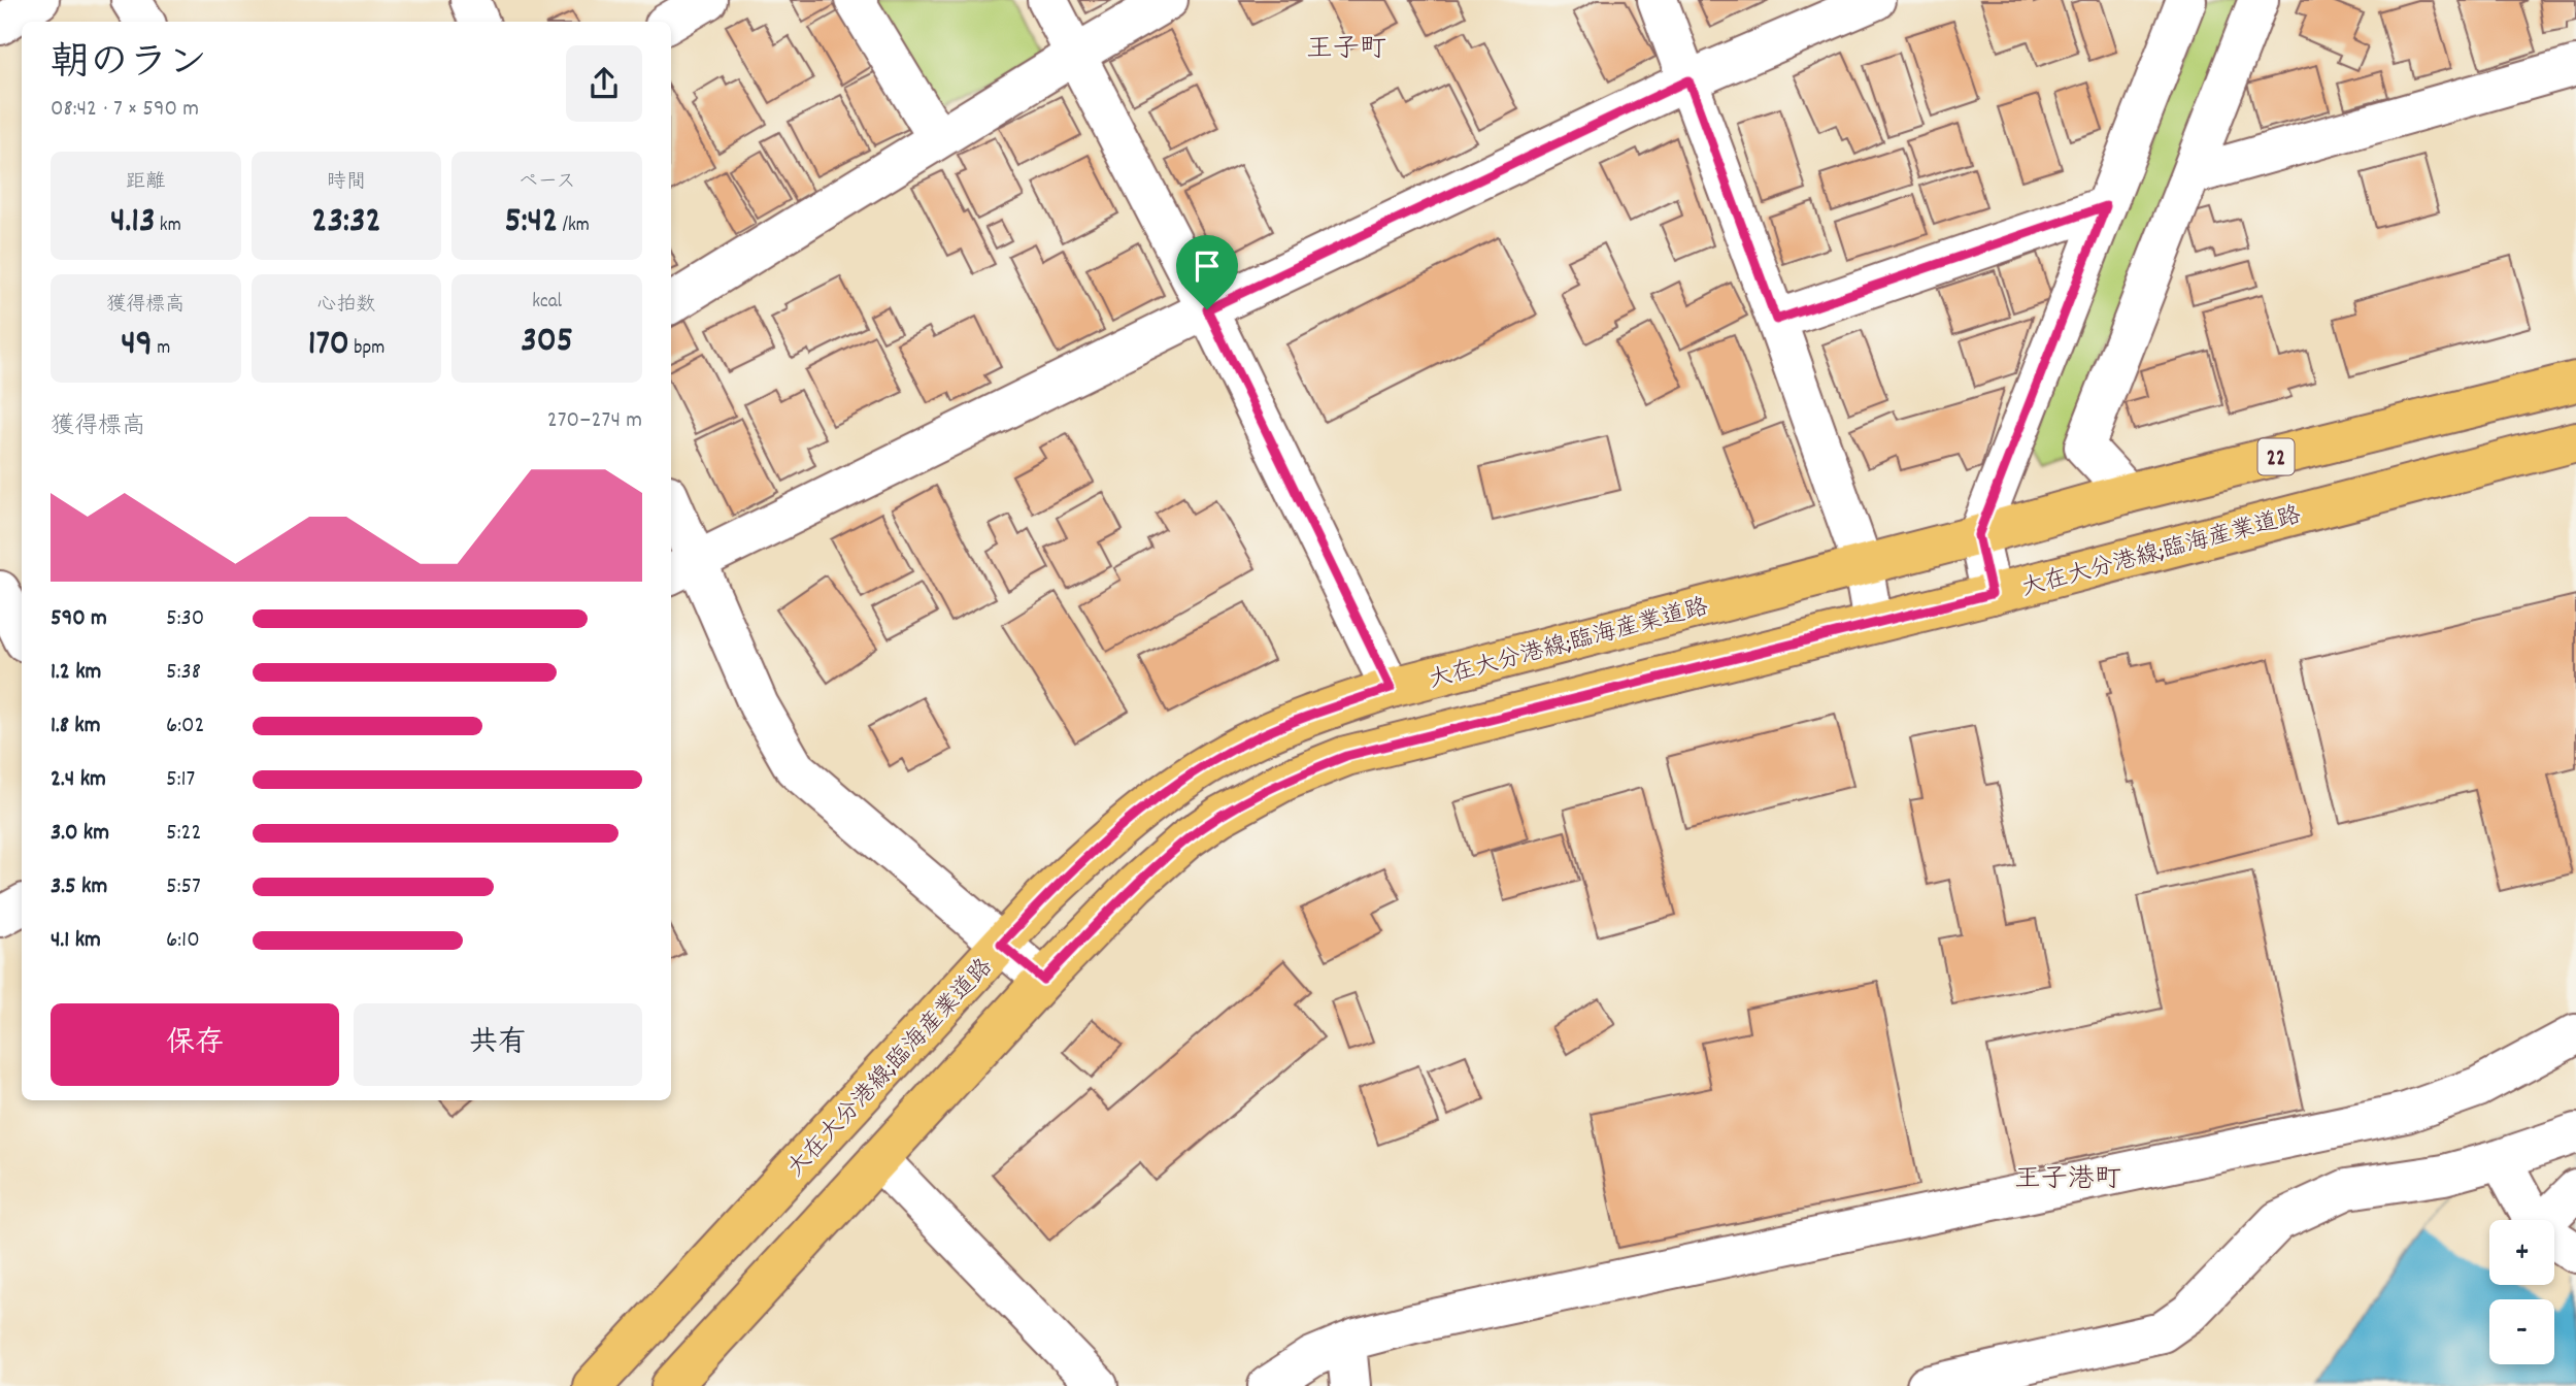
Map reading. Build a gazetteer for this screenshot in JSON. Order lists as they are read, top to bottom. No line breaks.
{"streets":{"main road":["22","大在大分港線;臨海産業道路"]},"districts":["王子町","王子港町"],"page":{"heading":["朝のラン","08:42 · 7 × 590 m"],"stats":[["距離","4.13 km"],["時間","23:32"],["ペース","5:42 /km"],["獲得標高","49 m"],["心拍数","170 bpm"],["kcal","305"]],"chart":["獲得標高","270–274 m"],"list":[{"name":"590 m","note":"5:30"},{"name":"1.2 km","note":"5:38"},{"name":"1.8 km","note":"6:02"},{"name":"2.4 km","note":"5:17"},{"name":"3.0 km","note":"5:22"},{"name":"3.5 km","note":"5:57"},{"name":"4.1 km","note":"6:10"}],"buttons":["保存","共有"],"map_buttons":["+","−"]}}
